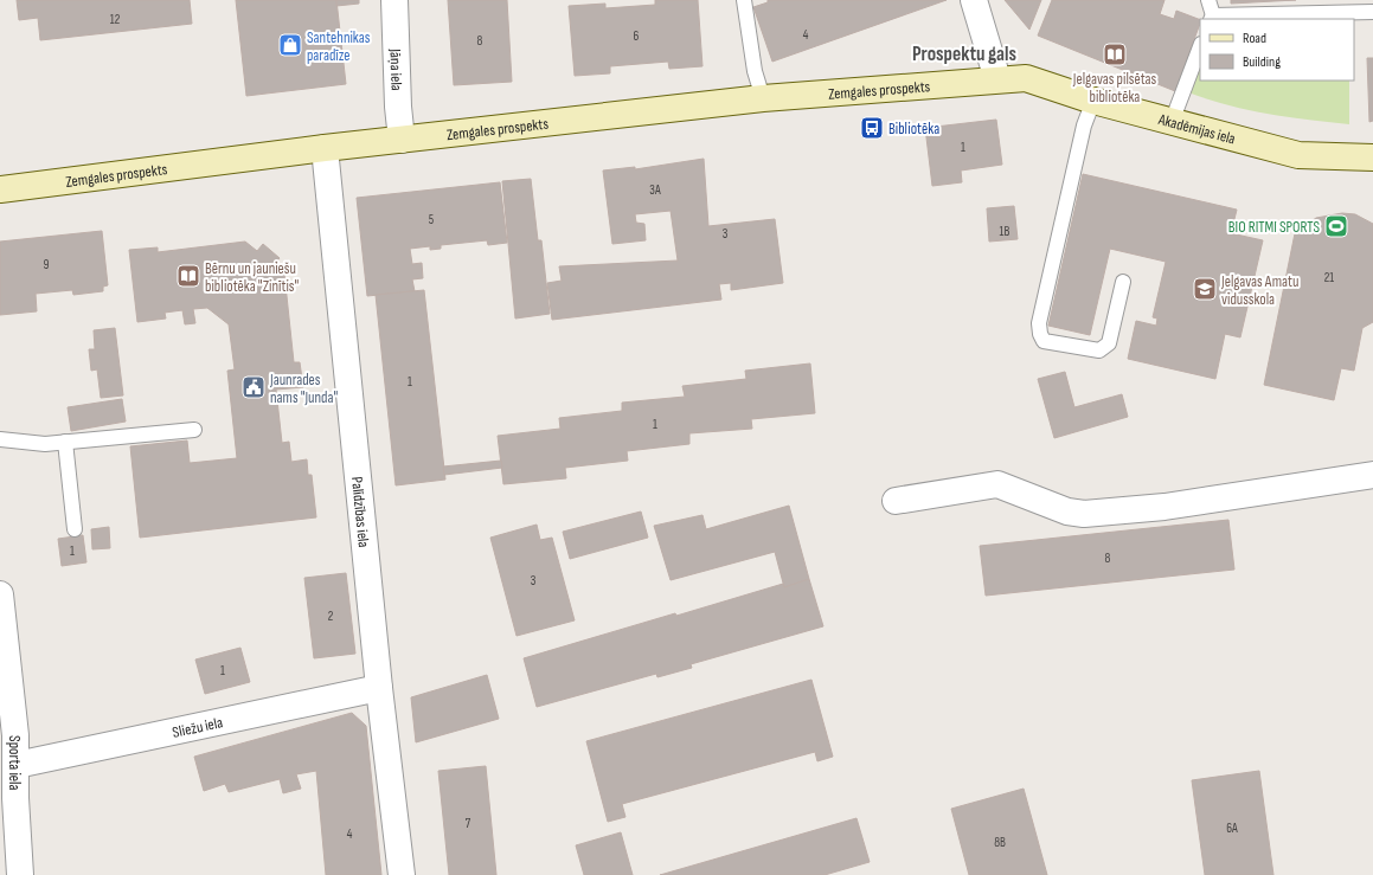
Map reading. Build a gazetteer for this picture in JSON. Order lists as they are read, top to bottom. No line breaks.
{"streets":{"main road":["Zemgales prospekts","Akadēmijas iela"],"street":["Jāņa iela","Palīdzības iela","Sliežu iela","Sporta iela"]},"crossings":[["Jāņa iela","Zemgales prospekts"],["Zemgales prospekts","Akadēmijas iela"],["Zemgales prospekts","Palīdzības iela"],["Palīdzības iela","Sliežu iela"],["Sliežu iela","Sporta iela"]],"districts":["Prospektu gals"],"places":{"shop":["Santehnikas paradīze"],"library":["Jelgavas pilsētas bibliotēka","Bērnu un jauniešu bibliotēka \"Zinītis\""],"bus stop":["Bibliotēka"],"sports":["BIO RITMI SPORTS"],"school or university":["Jelgavas Amatu vidusskola"],"public building":["Jaunrades nams \"Junda\""]},"house_numbers":["12","4","6","8","1","3A","5","1B","3","9","21","1","1","1","8","3","2","1","7","6A","4","8B"],"legend":["Road","Building"]}
